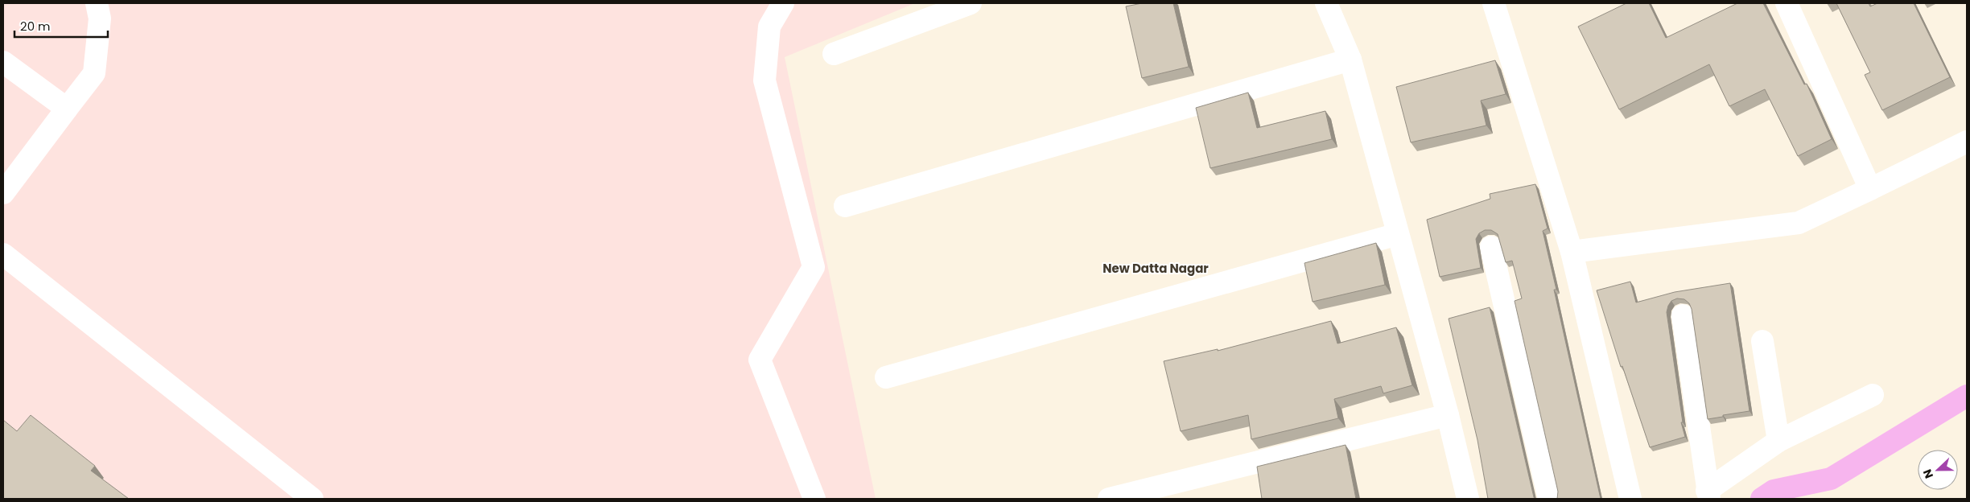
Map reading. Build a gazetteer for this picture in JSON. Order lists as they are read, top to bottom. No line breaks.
{"districts":["New Datta Nagar"],"scale_bar":"20 m","north":"left"}
